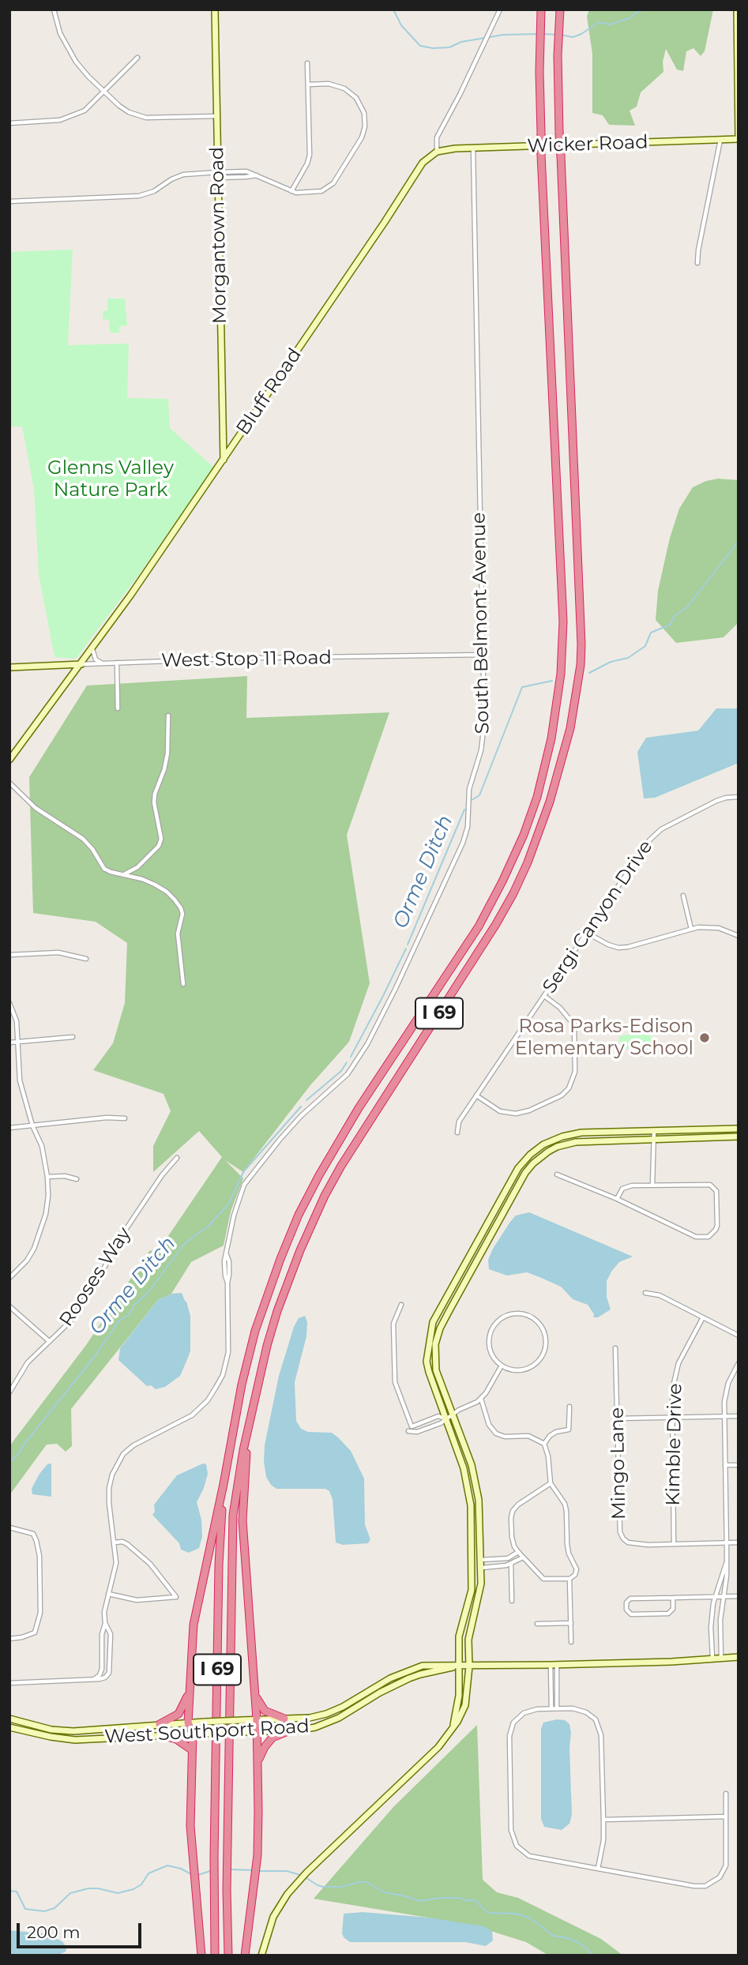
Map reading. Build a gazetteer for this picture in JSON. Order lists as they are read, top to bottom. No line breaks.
{"streets":{"highway":["I 69"],"street":["Wicker Road","Morgantown Road","Bluff Road","South Belmont Avenue","West Stop 11 Road","Sergi Canyon Drive","Rooses Way","Kimble Drive","Mingo Lane","West Southport Road"]},"crossings":[["Wicker Road","Bluff Road"],["Wicker Road","South Belmont Avenue"],["Morgantown Road","Bluff Road"],["Bluff Road","West Stop 11 Road"],["South Belmont Avenue","West Stop 11 Road"],["Kimble Drive","Mingo Lane"]],"water":["Orme Ditch"],"parks":["Glenns Valley Nature Park"],"places":["Rosa Parks-Edison Elementary School"],"scale_bar":"200 m"}
